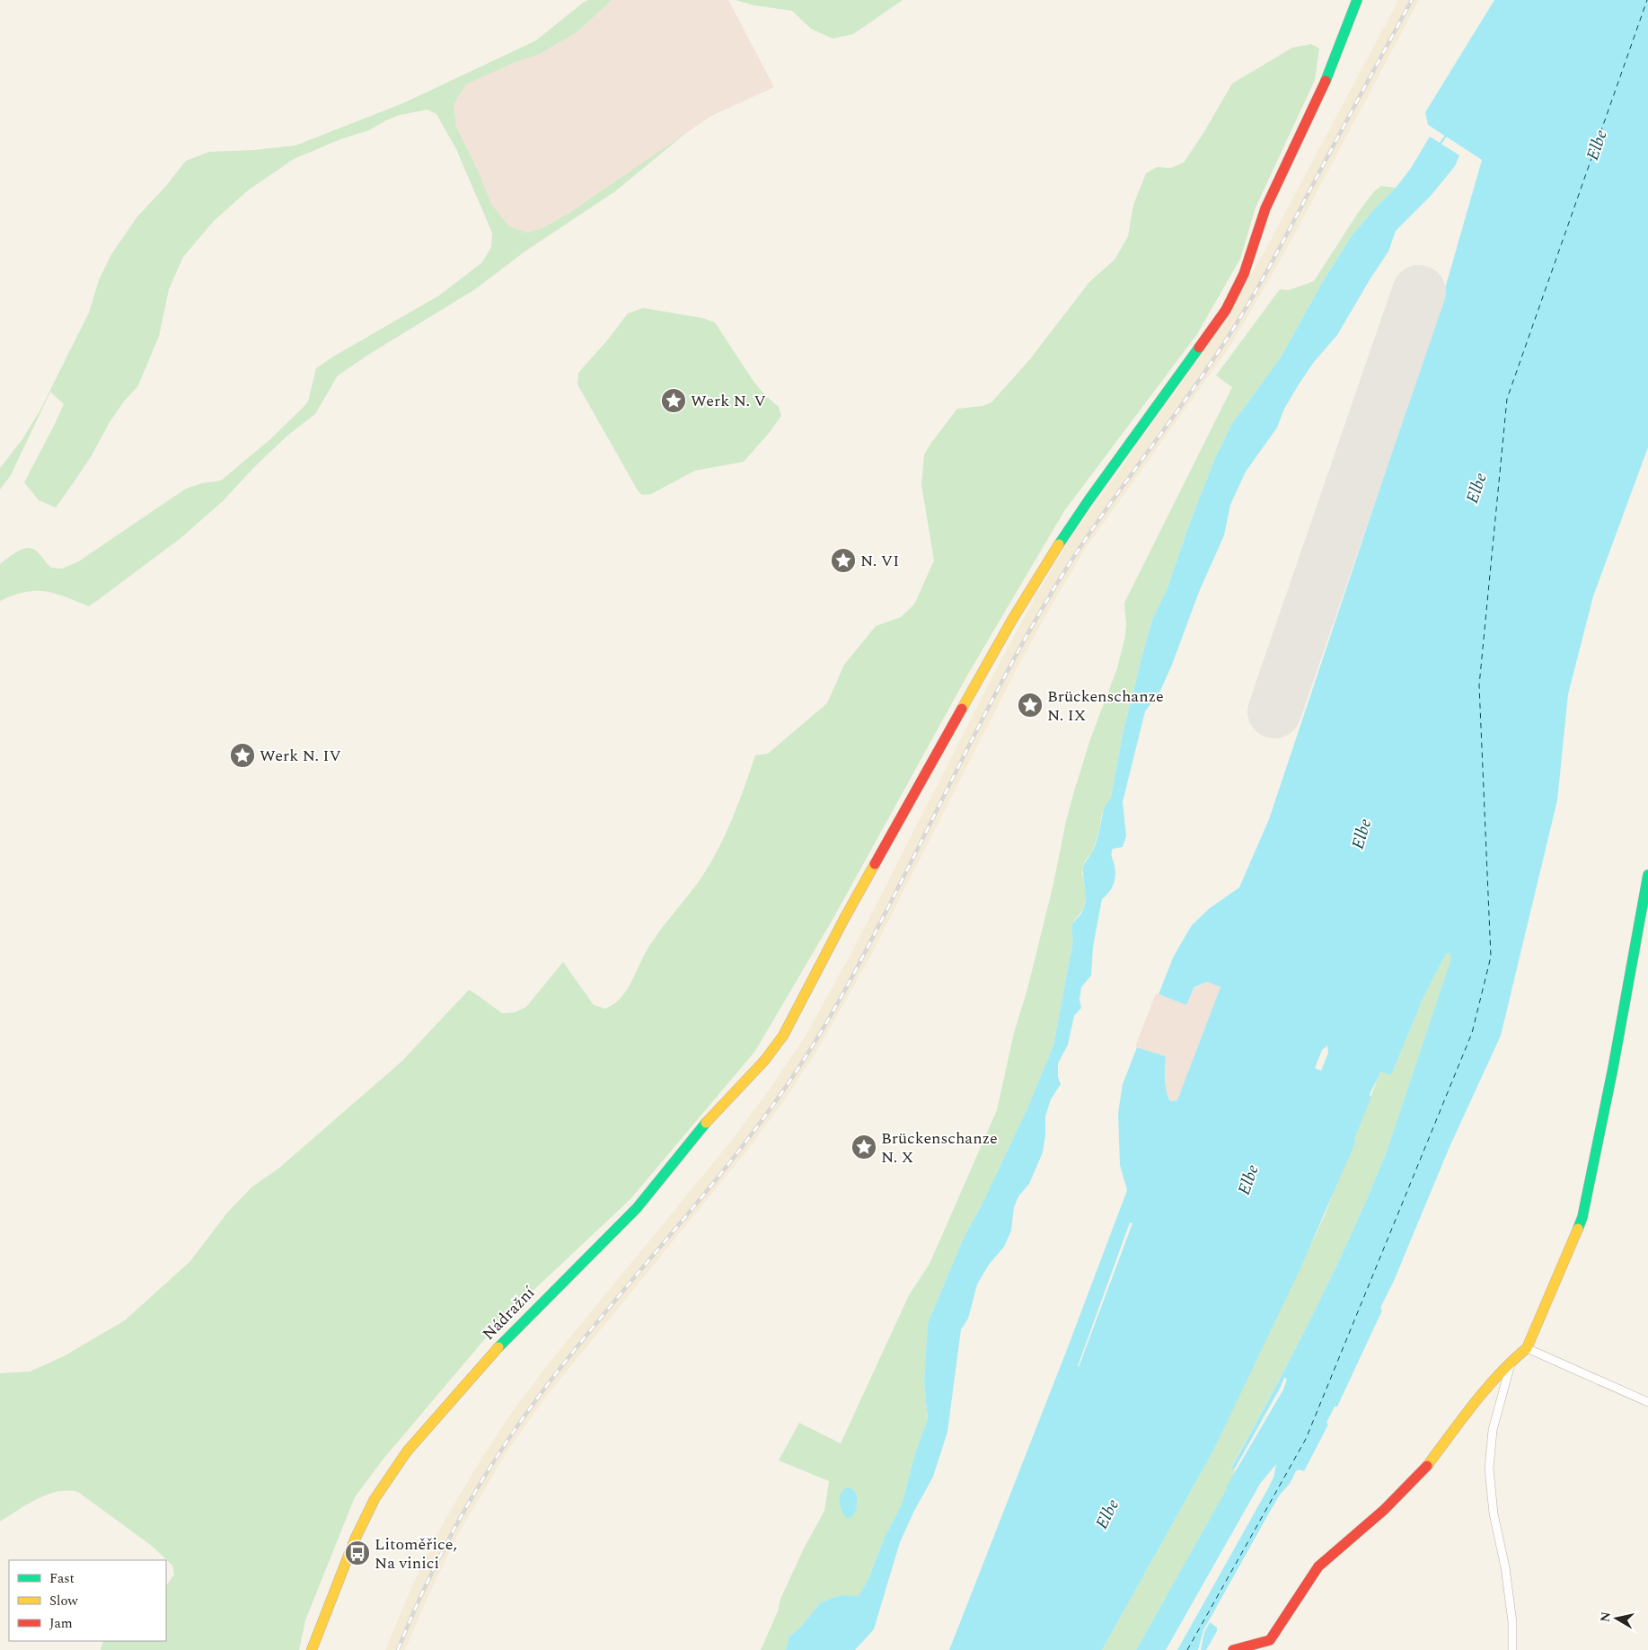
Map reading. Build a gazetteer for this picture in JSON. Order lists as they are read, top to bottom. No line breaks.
{"streets":{"main road":["Nádražní"]},"water":["Elbe"],"places":{"place":["Werk N. V","N. VI","Brückenschanze N. IX","Werk N. IV","Brückenschanze N. X"],"bus stop":["Litoměřice, Na vinici"]},"legend":["Fast","Slow","Jam"],"north":"left"}
